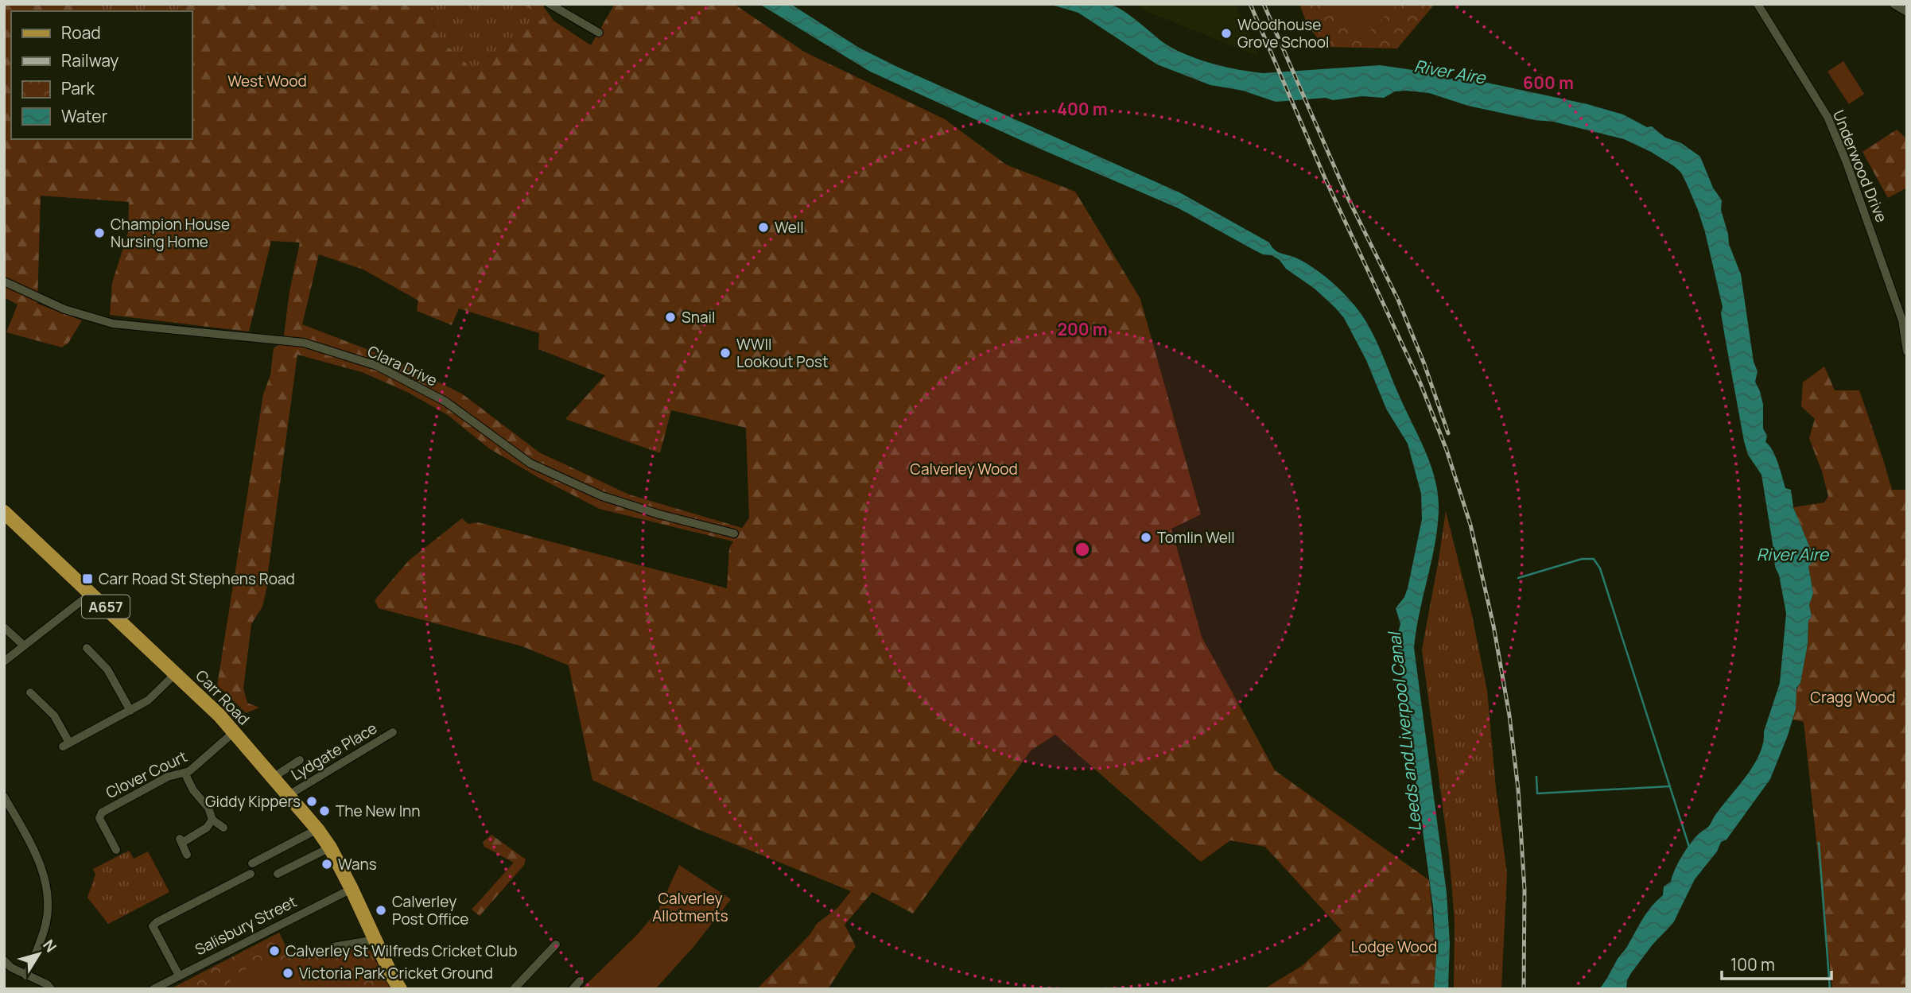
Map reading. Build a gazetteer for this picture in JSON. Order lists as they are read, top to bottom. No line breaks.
{"streets":{"main road":["A657","Carr Road"],"street":["Underwood Drive","Clara Drive","Lydgate Place","Clover Court","Salisbury Street"]},"crossings":[["Carr Road","Lydgate Place"],["Carr Road","Clover Court"],["Carr Road","Salisbury Street"]],"water":["River Aire","Leeds and Liverpool Canal"],"parks":["West Wood","Calverley Wood","Cragg Wood","Calverley Allotments","Lodge Wood"],"places":{"other":["Woodhouse Grove School","Well","Champion House Nursing Home","Snail","WWII Lookout Post","Tomlin Well","Giddy Kippers","The New Inn","Wans","Calverley Post Office","Calverley St Wilfreds Cricket Club","Victoria Park Cricket Ground"],"transit":["Carr Road St Stephens Road"]},"legend":["Road","Railway","Park","Water"],"scale_bar":"100 m","north":"top right","rings":["600 m","400 m","200 m"]}
